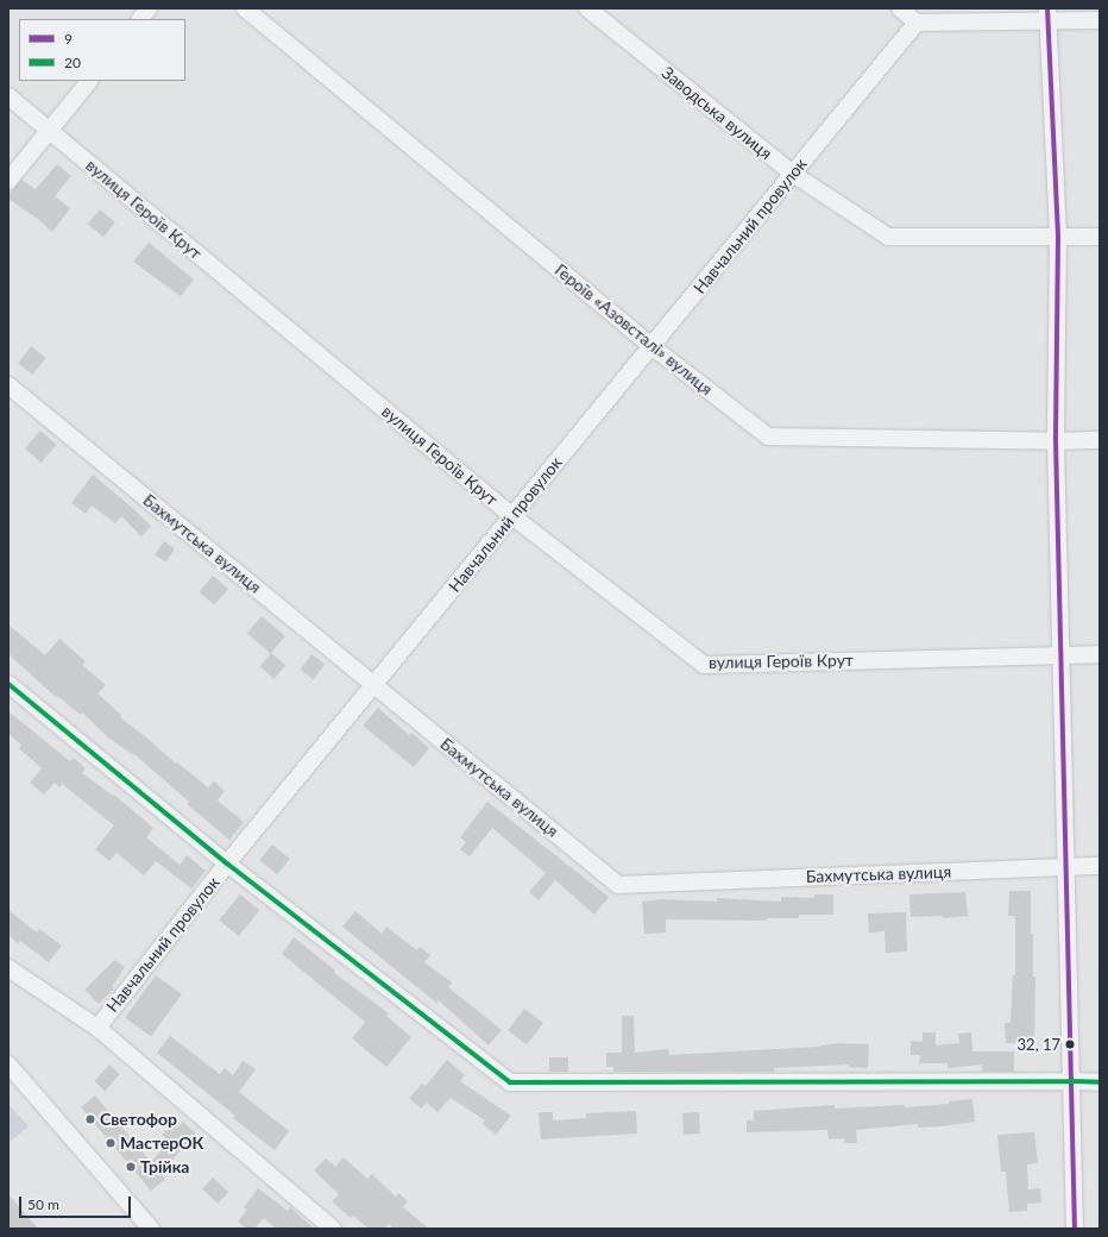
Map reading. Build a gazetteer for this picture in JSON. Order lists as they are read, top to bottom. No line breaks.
{"streets":{"street":["Заводська вулиця","вулиця Героїв Крут","Навчальний провулок","Героїв «Азовсталі» вулиця","Бахмутська вулиця"]},"crossings":[["Заводська вулиця","Навчальний провулок"],["вулиця Героїв Крут","Навчальний провулок"],["Навчальний провулок","Героїв «Азовсталі» вулиця"],["Навчальний провулок","Бахмутська вулиця"]],"places":["32, 17","Светофор","МастерОК","Трійка"],"lines":["transit line 9","transit line 20"],"legend":["9","20"],"scale_bar":"50 m"}
